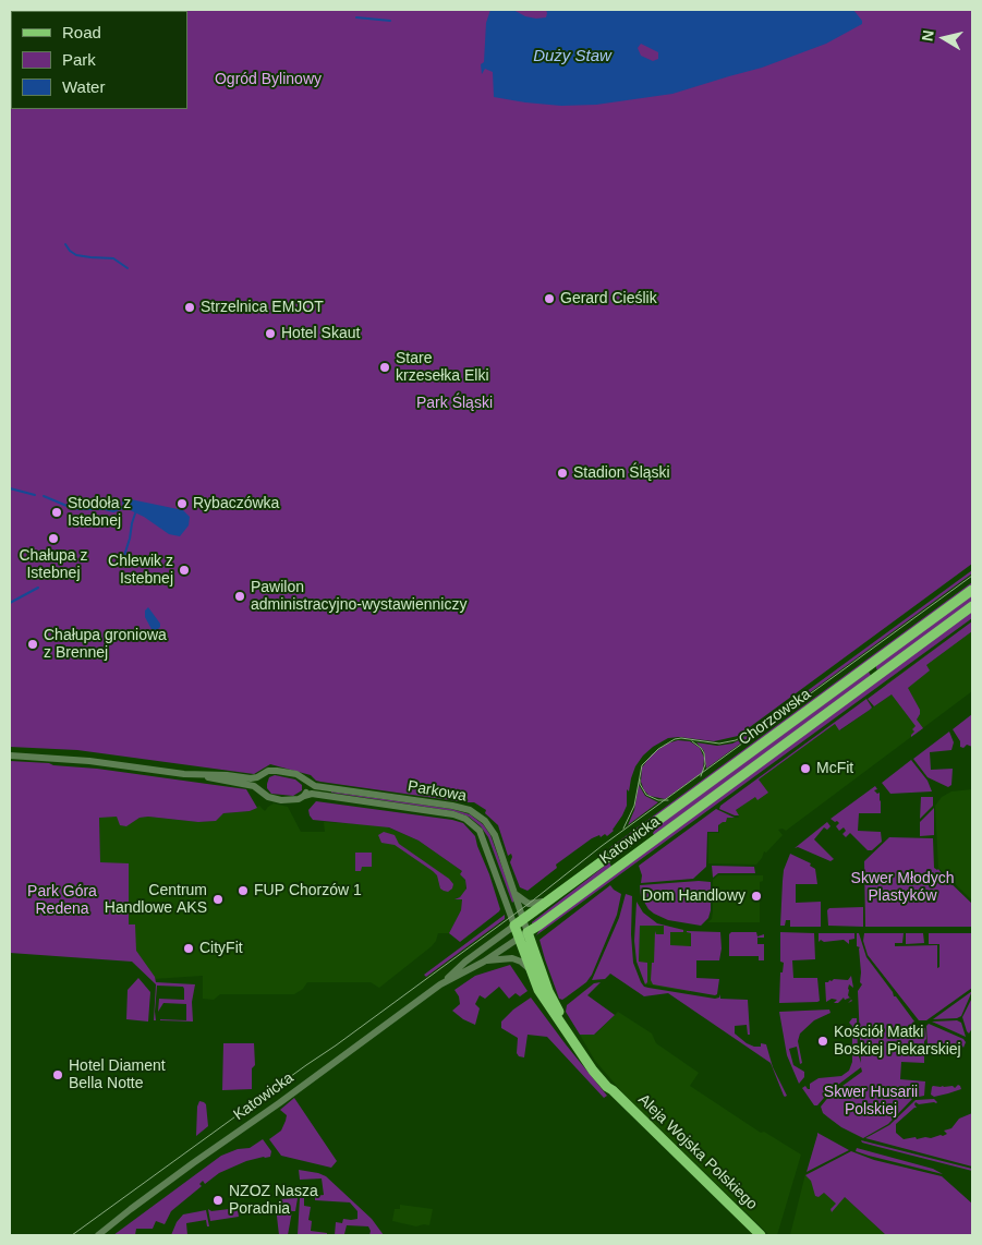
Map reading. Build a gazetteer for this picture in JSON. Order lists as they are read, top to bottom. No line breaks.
{"streets":{"main road":["Chorzowska","Katowicka","Aleja Wojska Polskiego"],"street":["Parkowa"]},"crossings":[["Chorzowska","Katowicka"],["Parkowa","Katowicka"],["Parkowa","Aleja Wojska Polskiego"],["Katowicka","Aleja Wojska Polskiego"]],"water":["Duży Staw"],"parks":["Ogród Bylinowy","Park Śląski","Skwer Młodych Plastyków","Park Góra Redena","Skwer Husarii Polskiej"],"places":["Gerard Cieślik","Strzelnica EMJOT","Hotel Skaut","Stare krzesełka Elki","Stadion Śląski","Rybaczówka","Stodoła z Istebnej","Chałupa z Istebnej","Chlewik z Istebnej","Pawilon administracyjno-wystawienniczy","Chałupa groniowa z Brennej","McFit","FUP Chorzów 1","Dom Handlowy","Centrum Handlowe AKS","CityFit","Kościół Matki Boskiej Piekarskiej","Hotel Diament Bella Notte","NZOZ Nasza Poradnia"],"legend":["Road","Park","Water"],"north":"left"}
